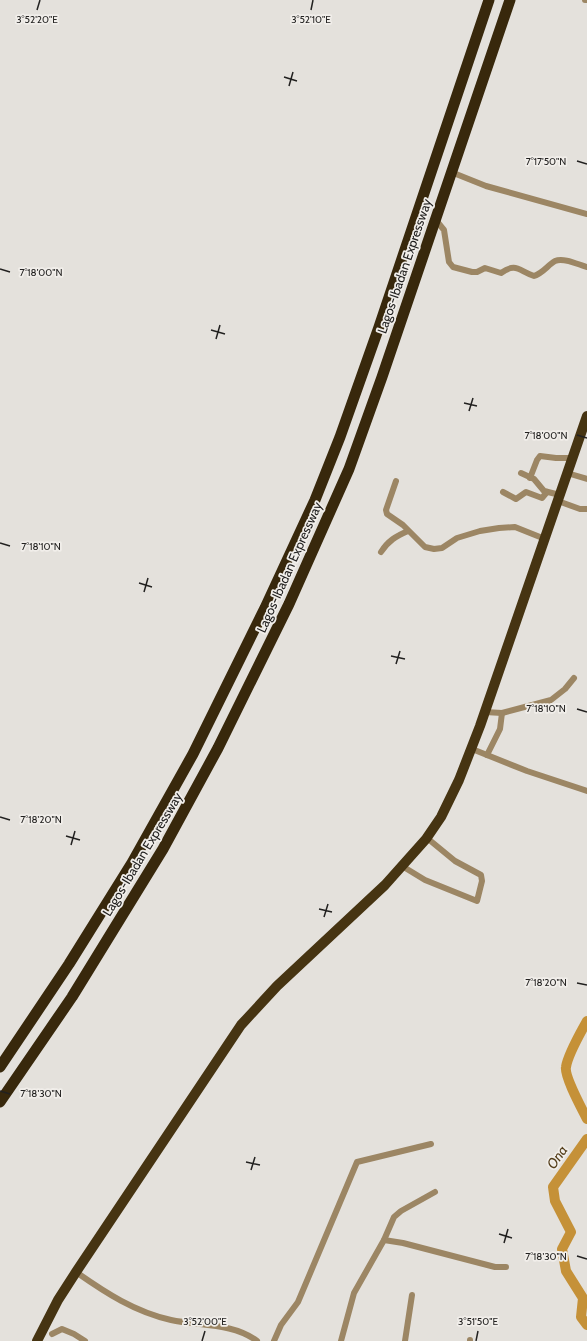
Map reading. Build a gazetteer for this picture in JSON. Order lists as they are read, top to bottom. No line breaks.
{"streets":{"highway":["Lagos-Ibadan Expressway"]},"water":["Ona"],"coordinates":["3°52'20\"E","3°52'10\"E","7°17'50\"N","7°18'00\"N","7°18'10\"N","7°18'20\"N","7°18'30\"N","3°52'00\"E","3°51'50\"E"]}
